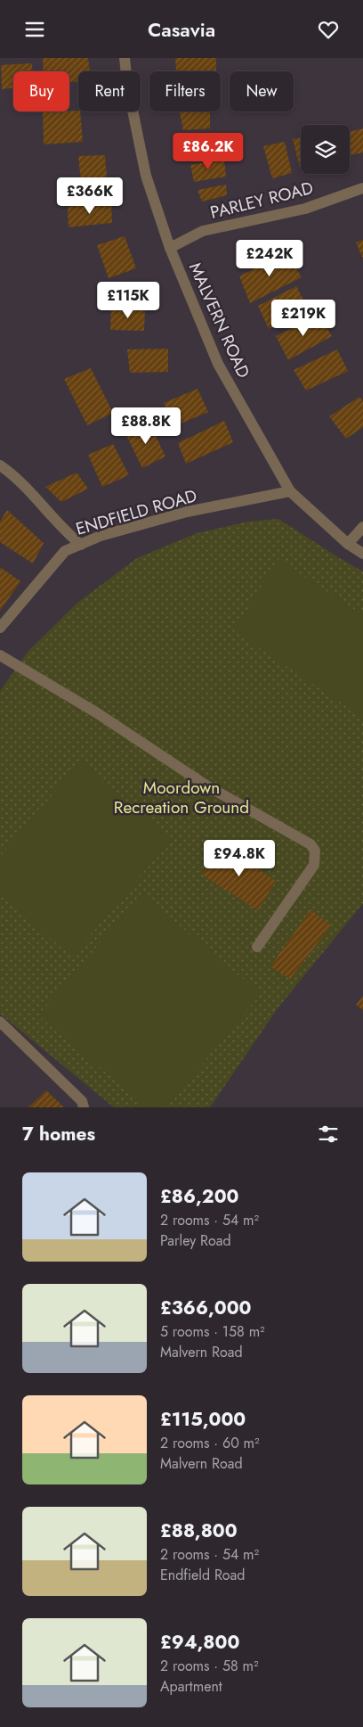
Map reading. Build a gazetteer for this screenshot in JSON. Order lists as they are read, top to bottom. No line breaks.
{"streets":{"street":["PARLEY ROAD","MALVERN ROAD","ENDFIELD ROAD"]},"crossings":[["PARLEY ROAD","MALVERN ROAD"],["MALVERN ROAD","ENDFIELD ROAD"]],"parks":["Moordown Recreation Ground"],"page":{"header":"Casavia","chip":["Buy","Rent","Filters","New"],"price":["£86.2K","£366K","£242K","£115K","£219K","£88.8K","£94.8K"],"heading":"7 homes","list":[{"name":"£86,200","note":"2 rooms · 54 m² · Parley Road"},{"name":"£366,000","note":"5 rooms · 158 m² · Malvern Road"},{"name":"£115,000","note":"2 rooms · 60 m² · Malvern Road"},{"name":"£88,800","note":"2 rooms · 54 m² · Endfield Road"},{"name":"£94,800","note":"2 rooms · 58 m² · Apartment"}]}}
